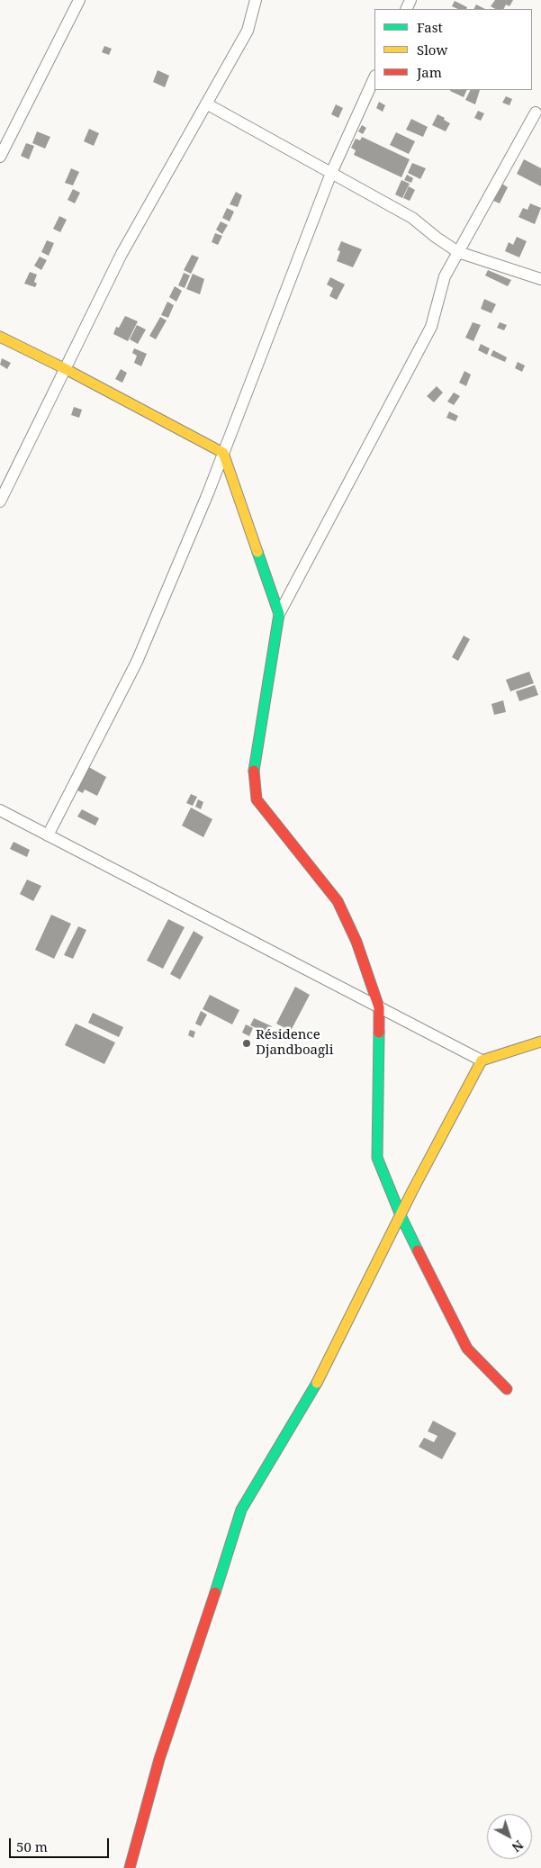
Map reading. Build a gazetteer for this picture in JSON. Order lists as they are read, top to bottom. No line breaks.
{"places":["Résidence Djandboagli"],"legend":["Fast","Slow","Jam"],"scale_bar":"50 m","north":"bottom right"}
